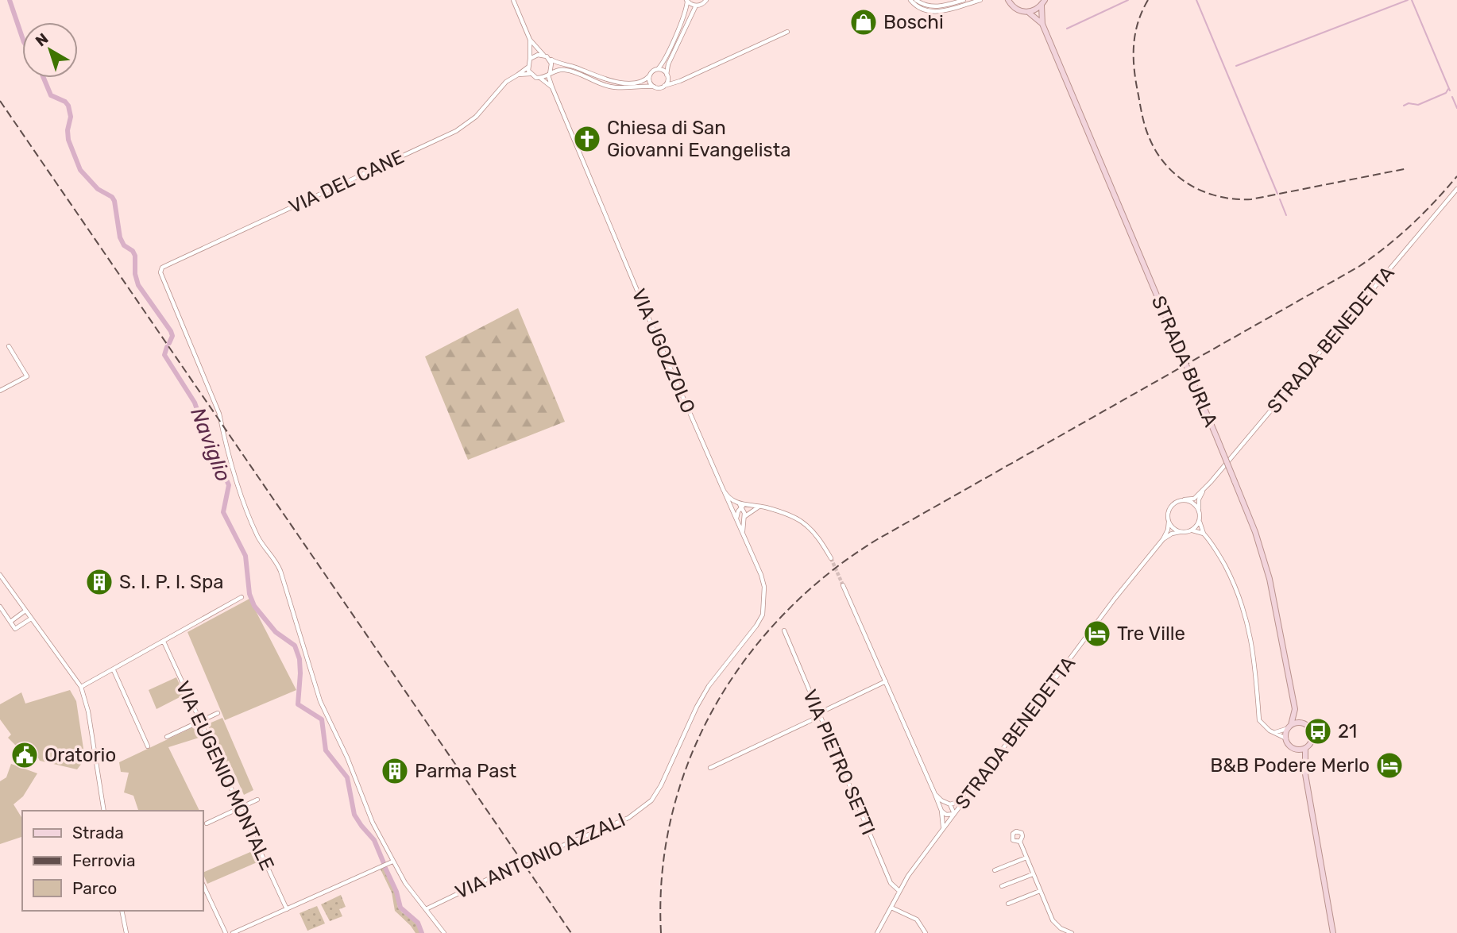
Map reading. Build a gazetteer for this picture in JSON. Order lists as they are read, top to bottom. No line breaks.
{"streets":{"main road":["STRADA BURLA"],"street":["VIA DEL CANE","STRADA BENEDETTA","VIA UGOZZOLO","VIA PIETRO SETTI","VIA EUGENIO MONTALE","VIA ANTONIO AZZALI"]},"crossings":[["VIA DEL CANE","VIA UGOZZOLO"],["STRADA BENEDETTA","VIA PIETRO SETTI"],["VIA UGOZZOLO","VIA ANTONIO AZZALI"]],"water":["Naviglio"],"places":{"shop":["Boschi"],"church":["Chiesa di San Giovanni Evangelista"],"building":["S. I. P. I. Spa","Parma Past"],"hotel":["Tre Ville","B&B Podere Merlo"],"bus stop":["21"],"public building":["Oratorio"]},"legend":["Strada","Ferrovia","Parco"],"north":"top left"}
